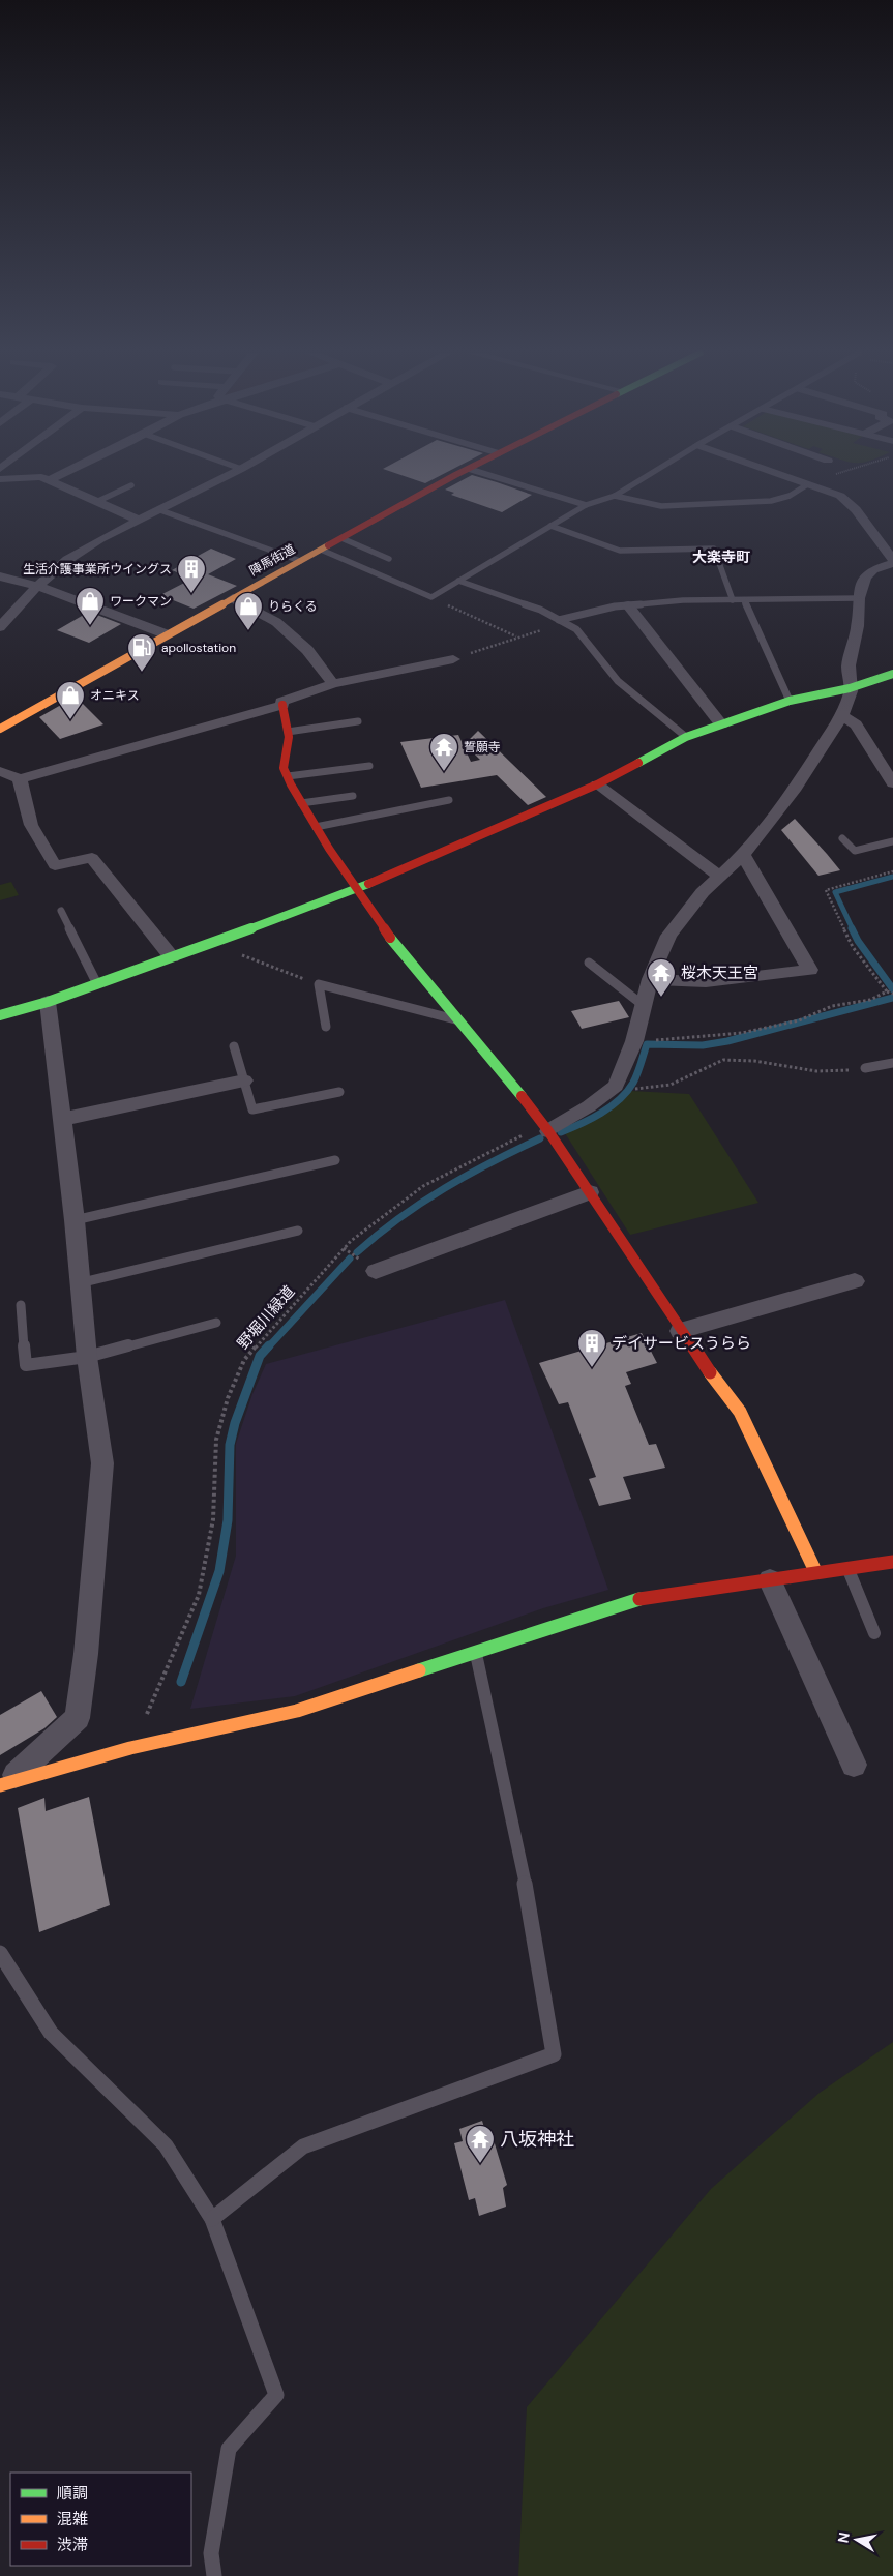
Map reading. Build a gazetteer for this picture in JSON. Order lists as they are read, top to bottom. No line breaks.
{"streets":{"street":["陣馬街道"],"path":["野堀川緑道"]},"districts":["大楽寺町"],"places":{"building":["生活介護事業所ウイングス","デイサービスうらら"],"shop":["ワークマン","りらくる","オニキス"],"fuel station":["apollostation"],"temple":["誓願寺","桜木天王宮","八坂神社"]},"legend":["順調","混雑","渋滞"],"north":"left"}
